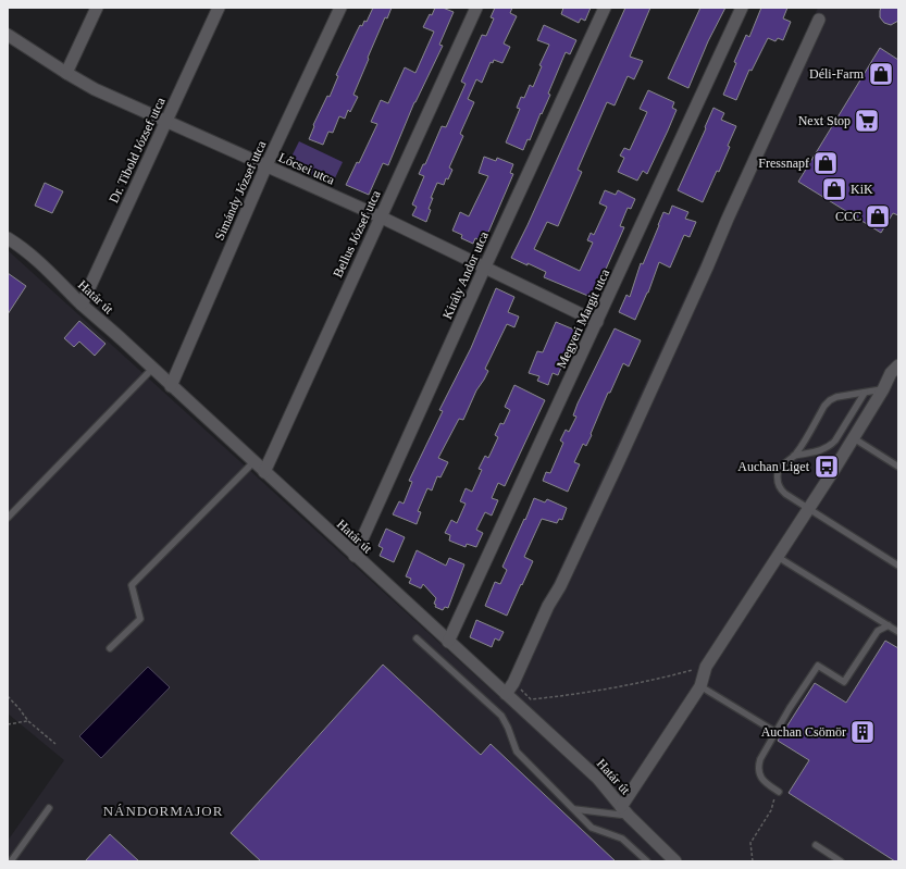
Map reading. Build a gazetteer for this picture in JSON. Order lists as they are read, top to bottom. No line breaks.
{"streets":{"street":["Dr. Tibold József utca","Lőcsei utca","Simándy József utca","Bellus József utca","Király Andor utca","Határ út","Megyeri Margit utca"]},"crossings":[["Dr. Tibold József utca","Lőcsei utca"],["Dr. Tibold József utca","Határ út"],["Lőcsei utca","Simándy József utca"],["Lőcsei utca","Bellus József utca"],["Lőcsei utca","Király Andor utca"],["Lőcsei utca","Megyeri Margit utca"],["Simándy József utca","Határ út"],["Bellus József utca","Határ út"],["Király Andor utca","Határ út"],["Határ út","Megyeri Margit utca"]],"districts":["NÁNDORMAJOR"],"places":{"shop":["Déli-Farm","Fressnapf","KiK","CCC"],"supermarket":["Next Stop"],"bus stop":["Auchan Liget"],"building":["Auchan Csömör"]}}
